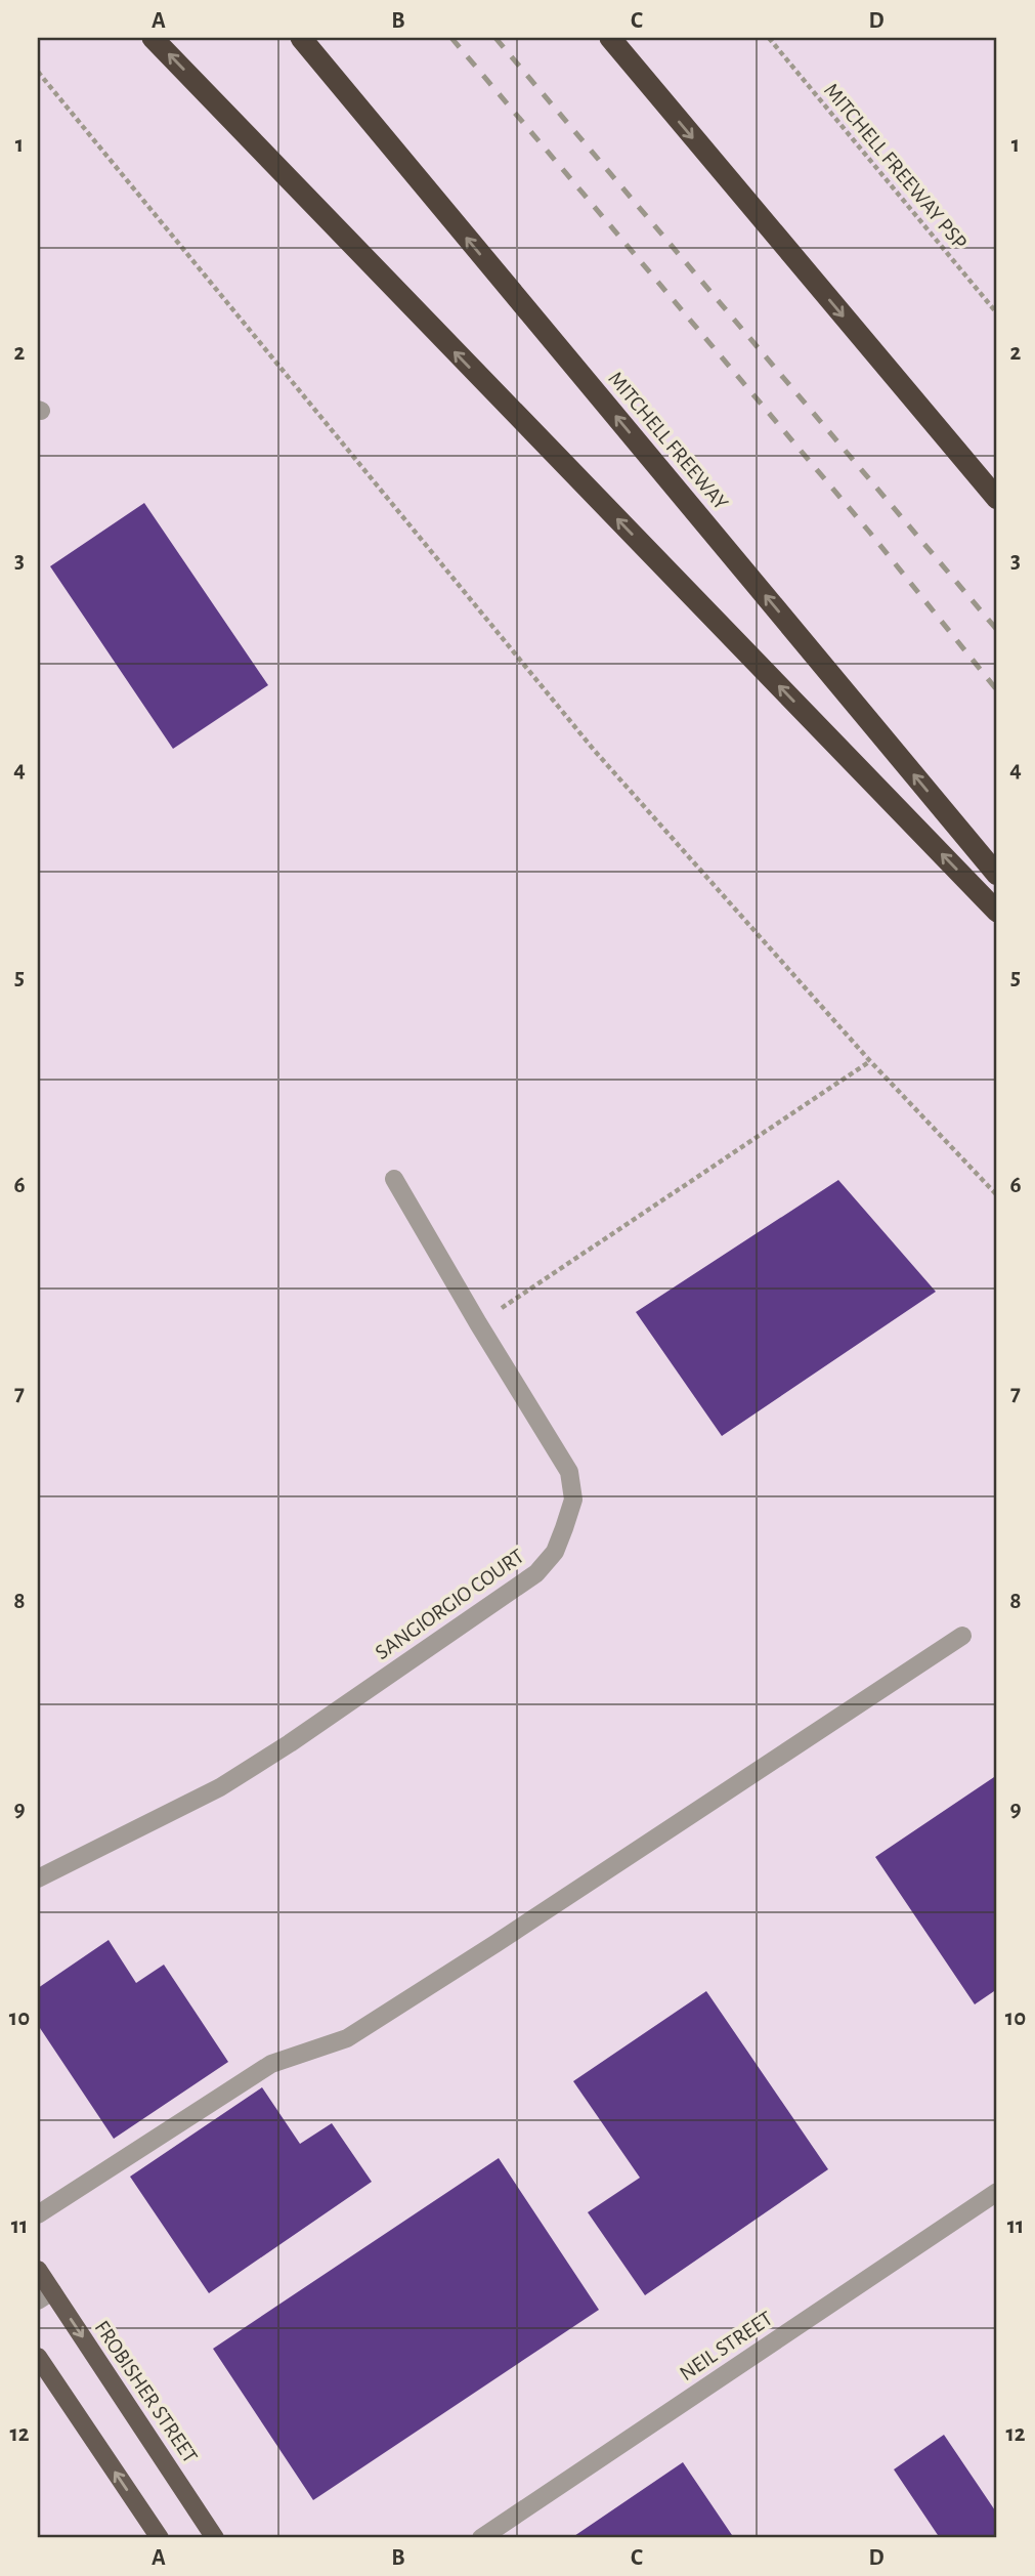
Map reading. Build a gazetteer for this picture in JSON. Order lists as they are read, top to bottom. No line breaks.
{"streets":{"highway":["MITCHELL FREEWAY"],"main road":["FROBISHER STREET"],"street":["SANGIORGIO COURT","NEIL STREET"],"path":["MITCHELL FREEWAY PSP"]},"grid":{"columns":["A","B","C","D"],"rows":["1","2","3","4","5","6","7","8","9","10","11","12"]}}
